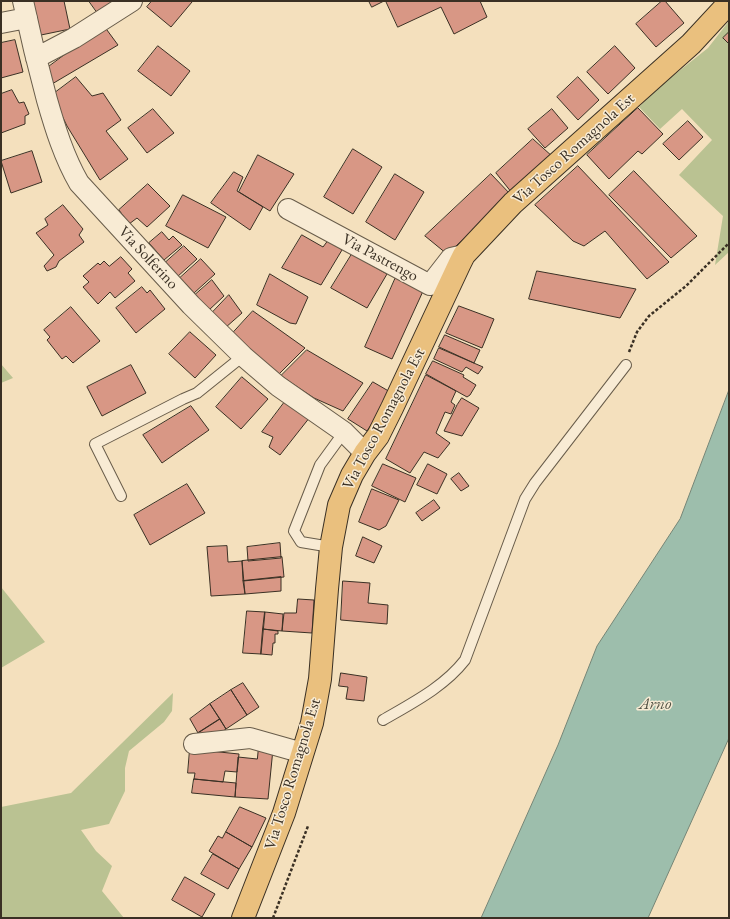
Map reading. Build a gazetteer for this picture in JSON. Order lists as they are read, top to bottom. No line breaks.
{"streets":{"main road":["Via Tosco Romagnola Est"],"street":["Via Solferino","Via Pastrengo"]},"crossings":[["Via Tosco Romagnola Est","Via Solferino"],["Via Tosco Romagnola Est","Via Pastrengo"]],"water":["Arno"]}
